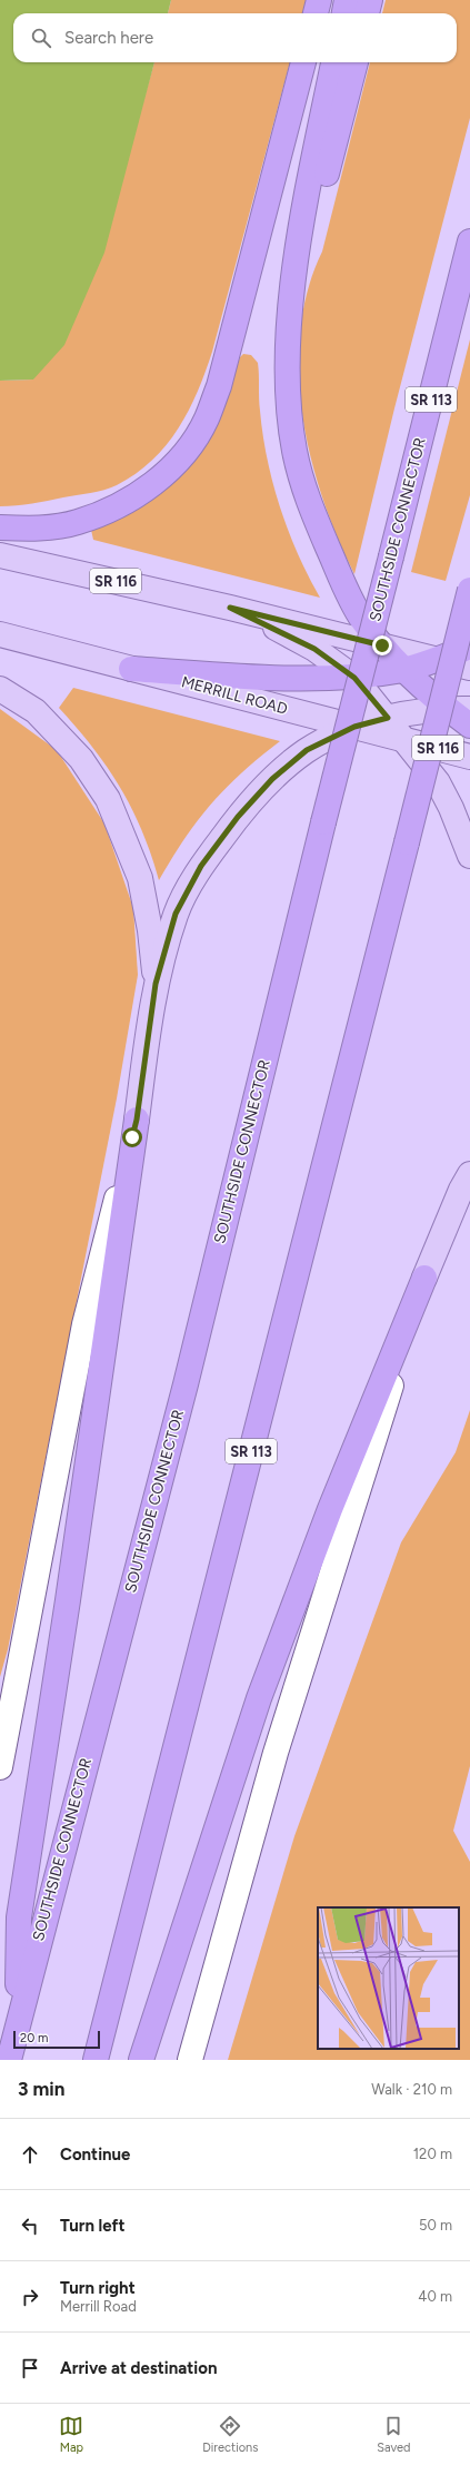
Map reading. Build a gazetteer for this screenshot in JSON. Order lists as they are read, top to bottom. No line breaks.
{"streets":{"highway":["SR 113","SOUTHSIDE CONNECTOR"],"main road":["SR 116","MERRILL ROAD"]},"scale_bar":"20 m","page":{"search":"Search here","scale":"20 m","heading":["3 min","Walk · 210 m"],"list":[["Continue","120 m"],["Turn left","50 m"],["Turn right","Merrill Road","40 m"],"Arrive at destination"],"nav":["Map","Directions","Saved"]}}
